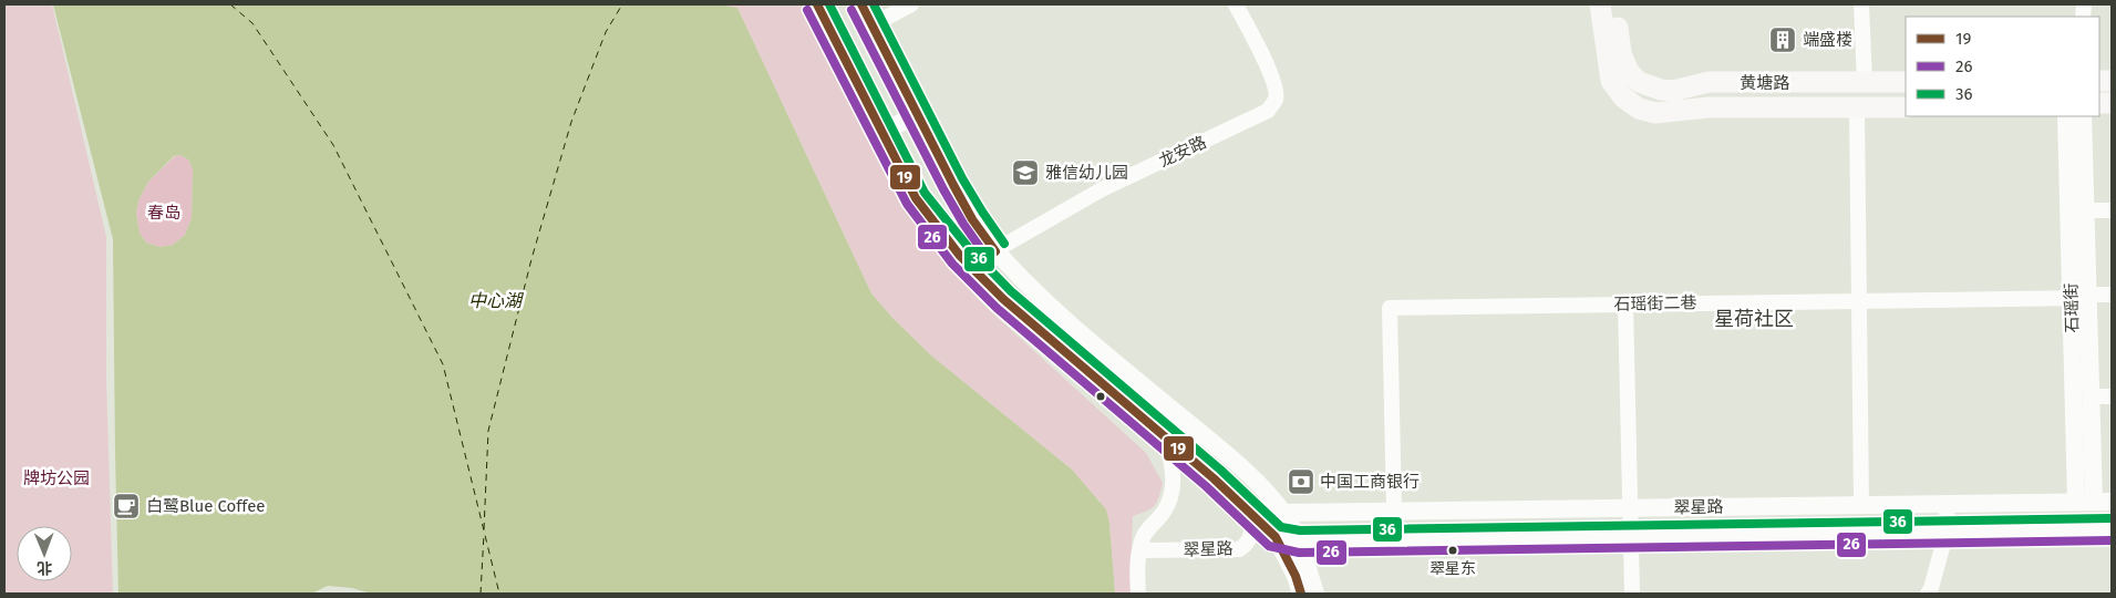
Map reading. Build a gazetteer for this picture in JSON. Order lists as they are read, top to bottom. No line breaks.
{"streets":{"main road":["黄塘路"],"street":["龙安路","石瑶街二巷","石瑶街","翠星路"]},"crossings":[["石瑶街二巷","石瑶街"],["石瑶街二巷","翠星路"],["石瑶街","翠星路"]],"districts":["星荷社区"],"water":["中心湖"],"parks":["春岛","牌坊公园"],"places":{"building":["端盛楼"],"school or university":["雅信幼儿园"],"bank":["中国工商银行"],"cafe":["白鹭Blue Coffee"],"other":["翠星东"]},"lines":["transit line 19","transit line 36","transit line 26"],"legend":["19","26","36"],"north":"bottom"}
